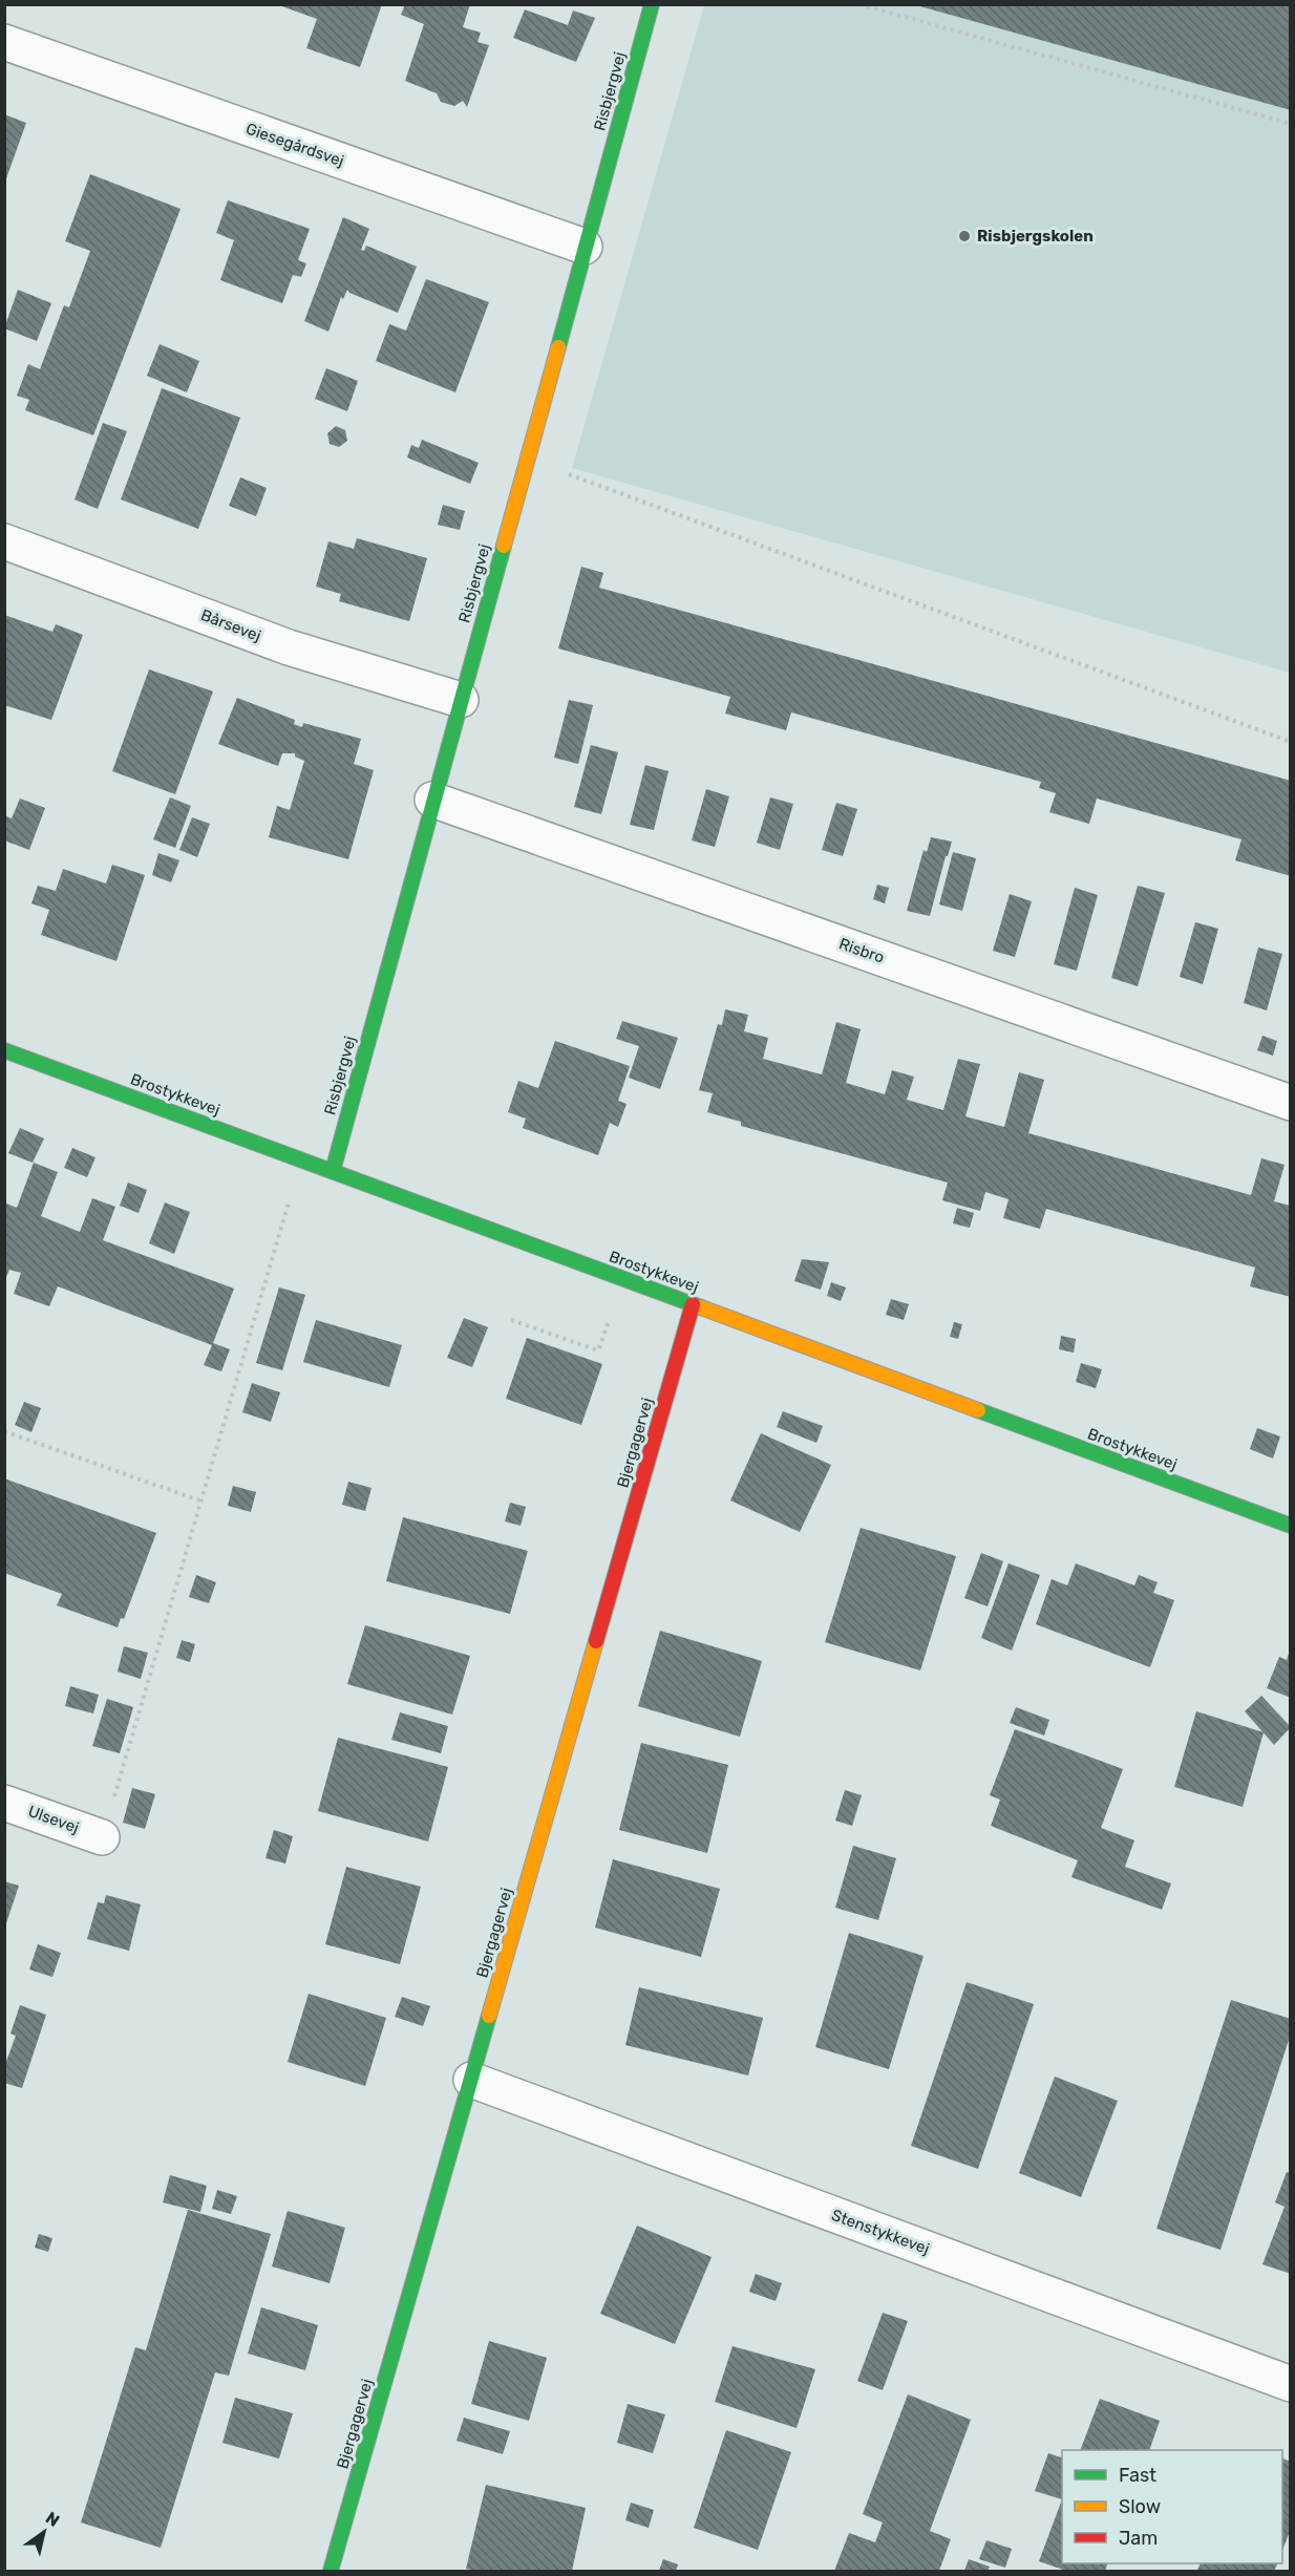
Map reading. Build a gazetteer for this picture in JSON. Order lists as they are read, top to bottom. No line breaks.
{"streets":{"street":["Risbjergvej","Giesegårdsvej","Bårsevej","Risbro","Brostykkevej","Bjergagervej","Ulsevej","Stenstykkevej"]},"crossings":[["Risbjergvej","Giesegårdsvej"],["Risbjergvej","Bårsevej"],["Risbjergvej","Risbro"],["Risbjergvej","Brostykkevej"],["Brostykkevej","Bjergagervej"],["Bjergagervej","Stenstykkevej"]],"places":["Risbjergskolen"],"legend":["Fast","Slow","Jam"],"north":"top right"}
